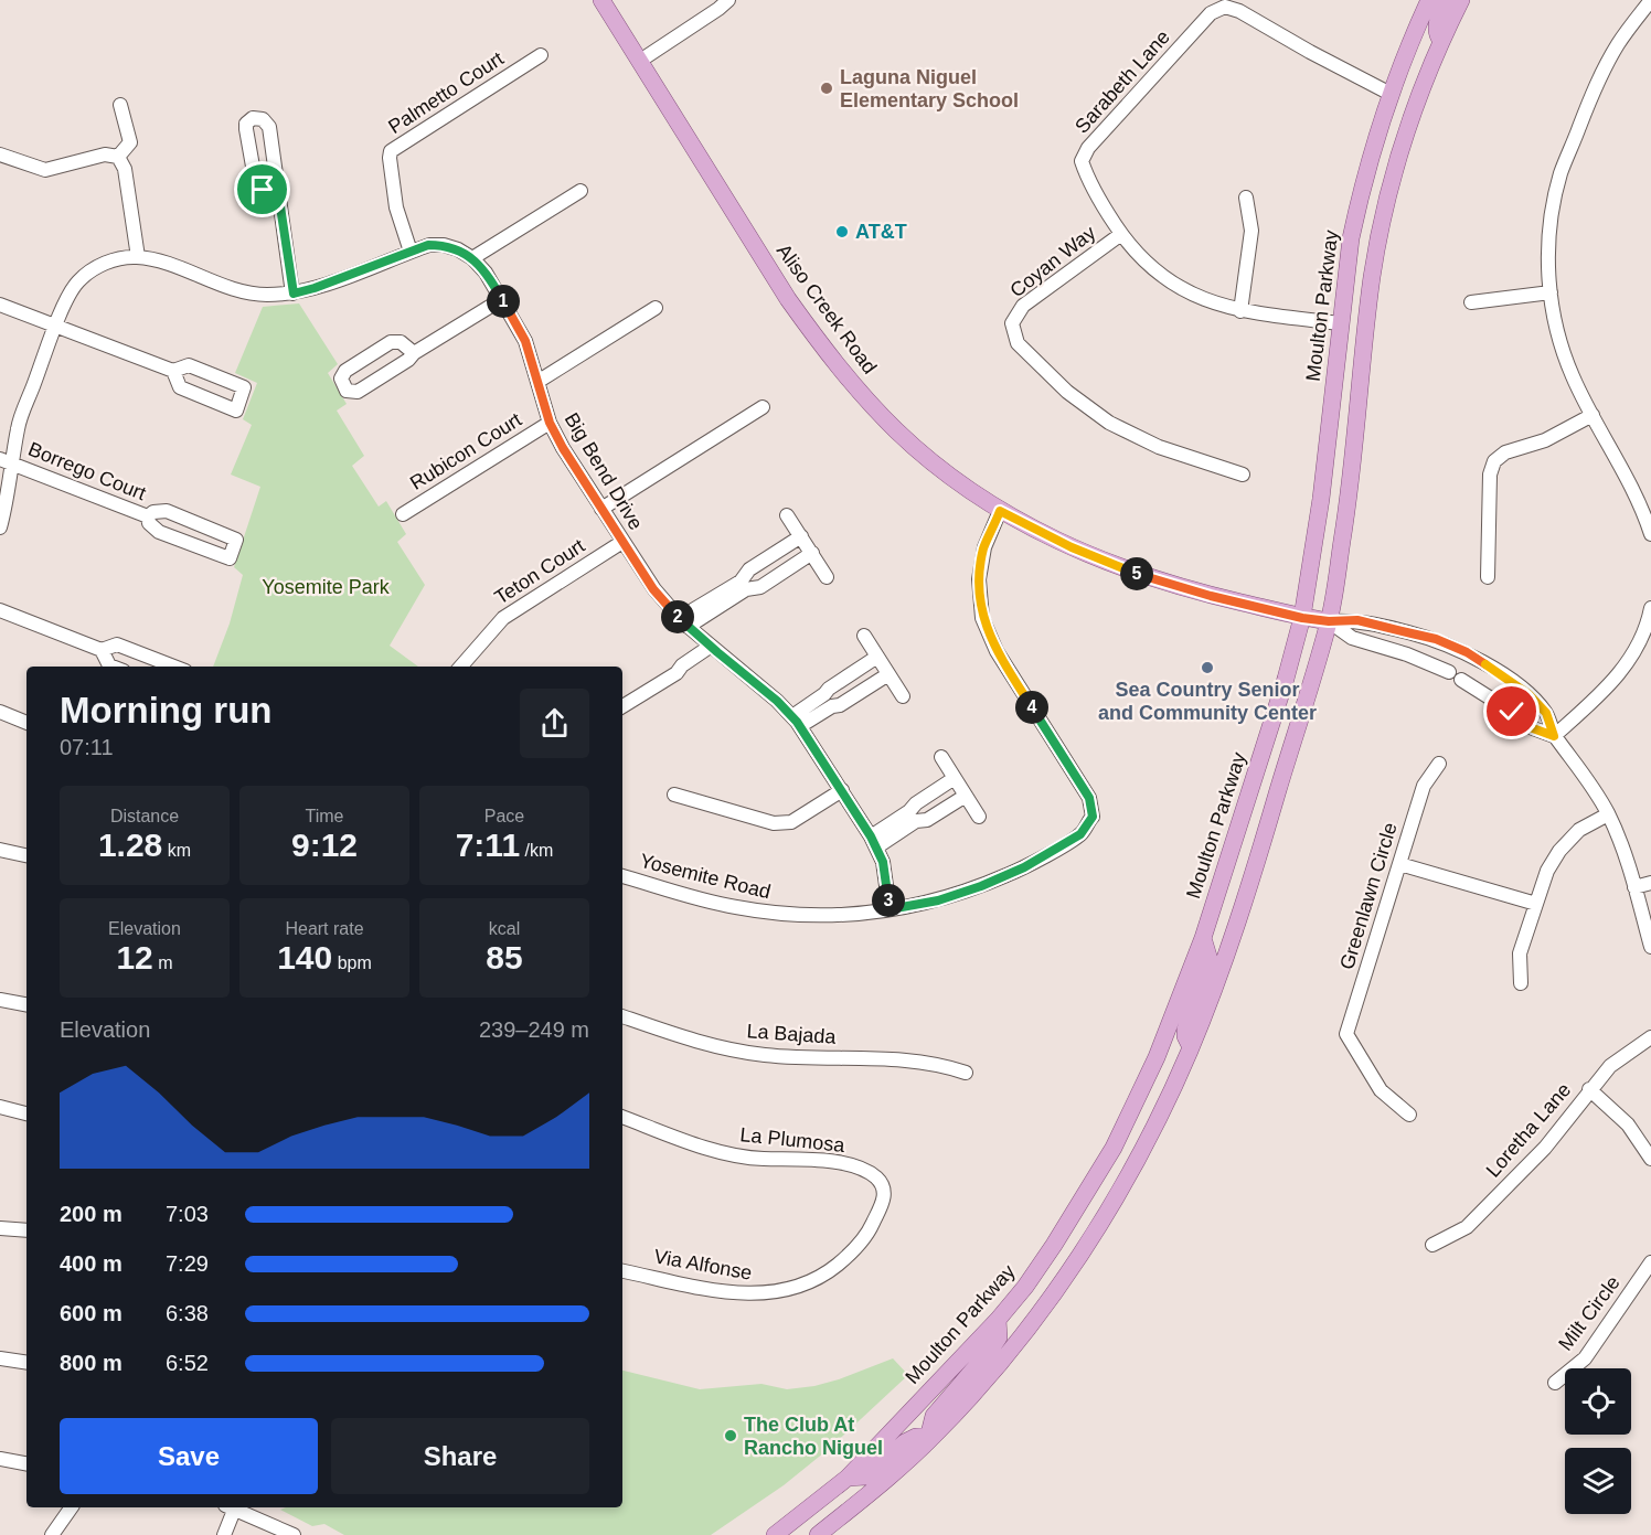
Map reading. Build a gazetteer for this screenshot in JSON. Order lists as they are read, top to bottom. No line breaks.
{"streets":{"main road":["Moulton Parkway","Aliso Creek Road"],"street":["Sarabeth Lane","Palmetto Court","Coyan Way","Rubicon Court","Borrego Court","Big Bend Drive","Teton Court","Yosemite Road","Greenlawn Circle","La Bajada","Loretha Lane","La Plumosa","Via Alfonse","Milt Circle"]},"crossings":[["Sarabeth Lane","Coyan Way"],["Sarabeth Lane","Moulton Parkway"],["Moulton Parkway","Aliso Creek Road"],["Aliso Creek Road","Yosemite Road"],["Rubicon Court","Big Bend Drive"],["Big Bend Drive","Teton Court"],["Big Bend Drive","Yosemite Road"],["La Plumosa","Via Alfonse"]],"parks":["Yosemite Park"],"places":["Laguna Niguel Elementary School","AT&T","Sea Country Senior and Community Center","The Club At Rancho Niguel"],"page":{"pins":["1","5","2","4","3"],"heading":["Morning run","07:11"],"stats":[["Distance","1.28 km"],["Time","9:12"],["Pace","7:11 /km"],["Elevation","12 m"],["Heart rate","140 bpm"],["kcal","85"]],"chart":["Elevation","239–249 m"],"list":[{"name":"200 m","note":"7:03"},{"name":"400 m","note":"7:29"},{"name":"600 m","note":"6:38"},{"name":"800 m","note":"6:52"}],"buttons":["Save","Share"]}}
